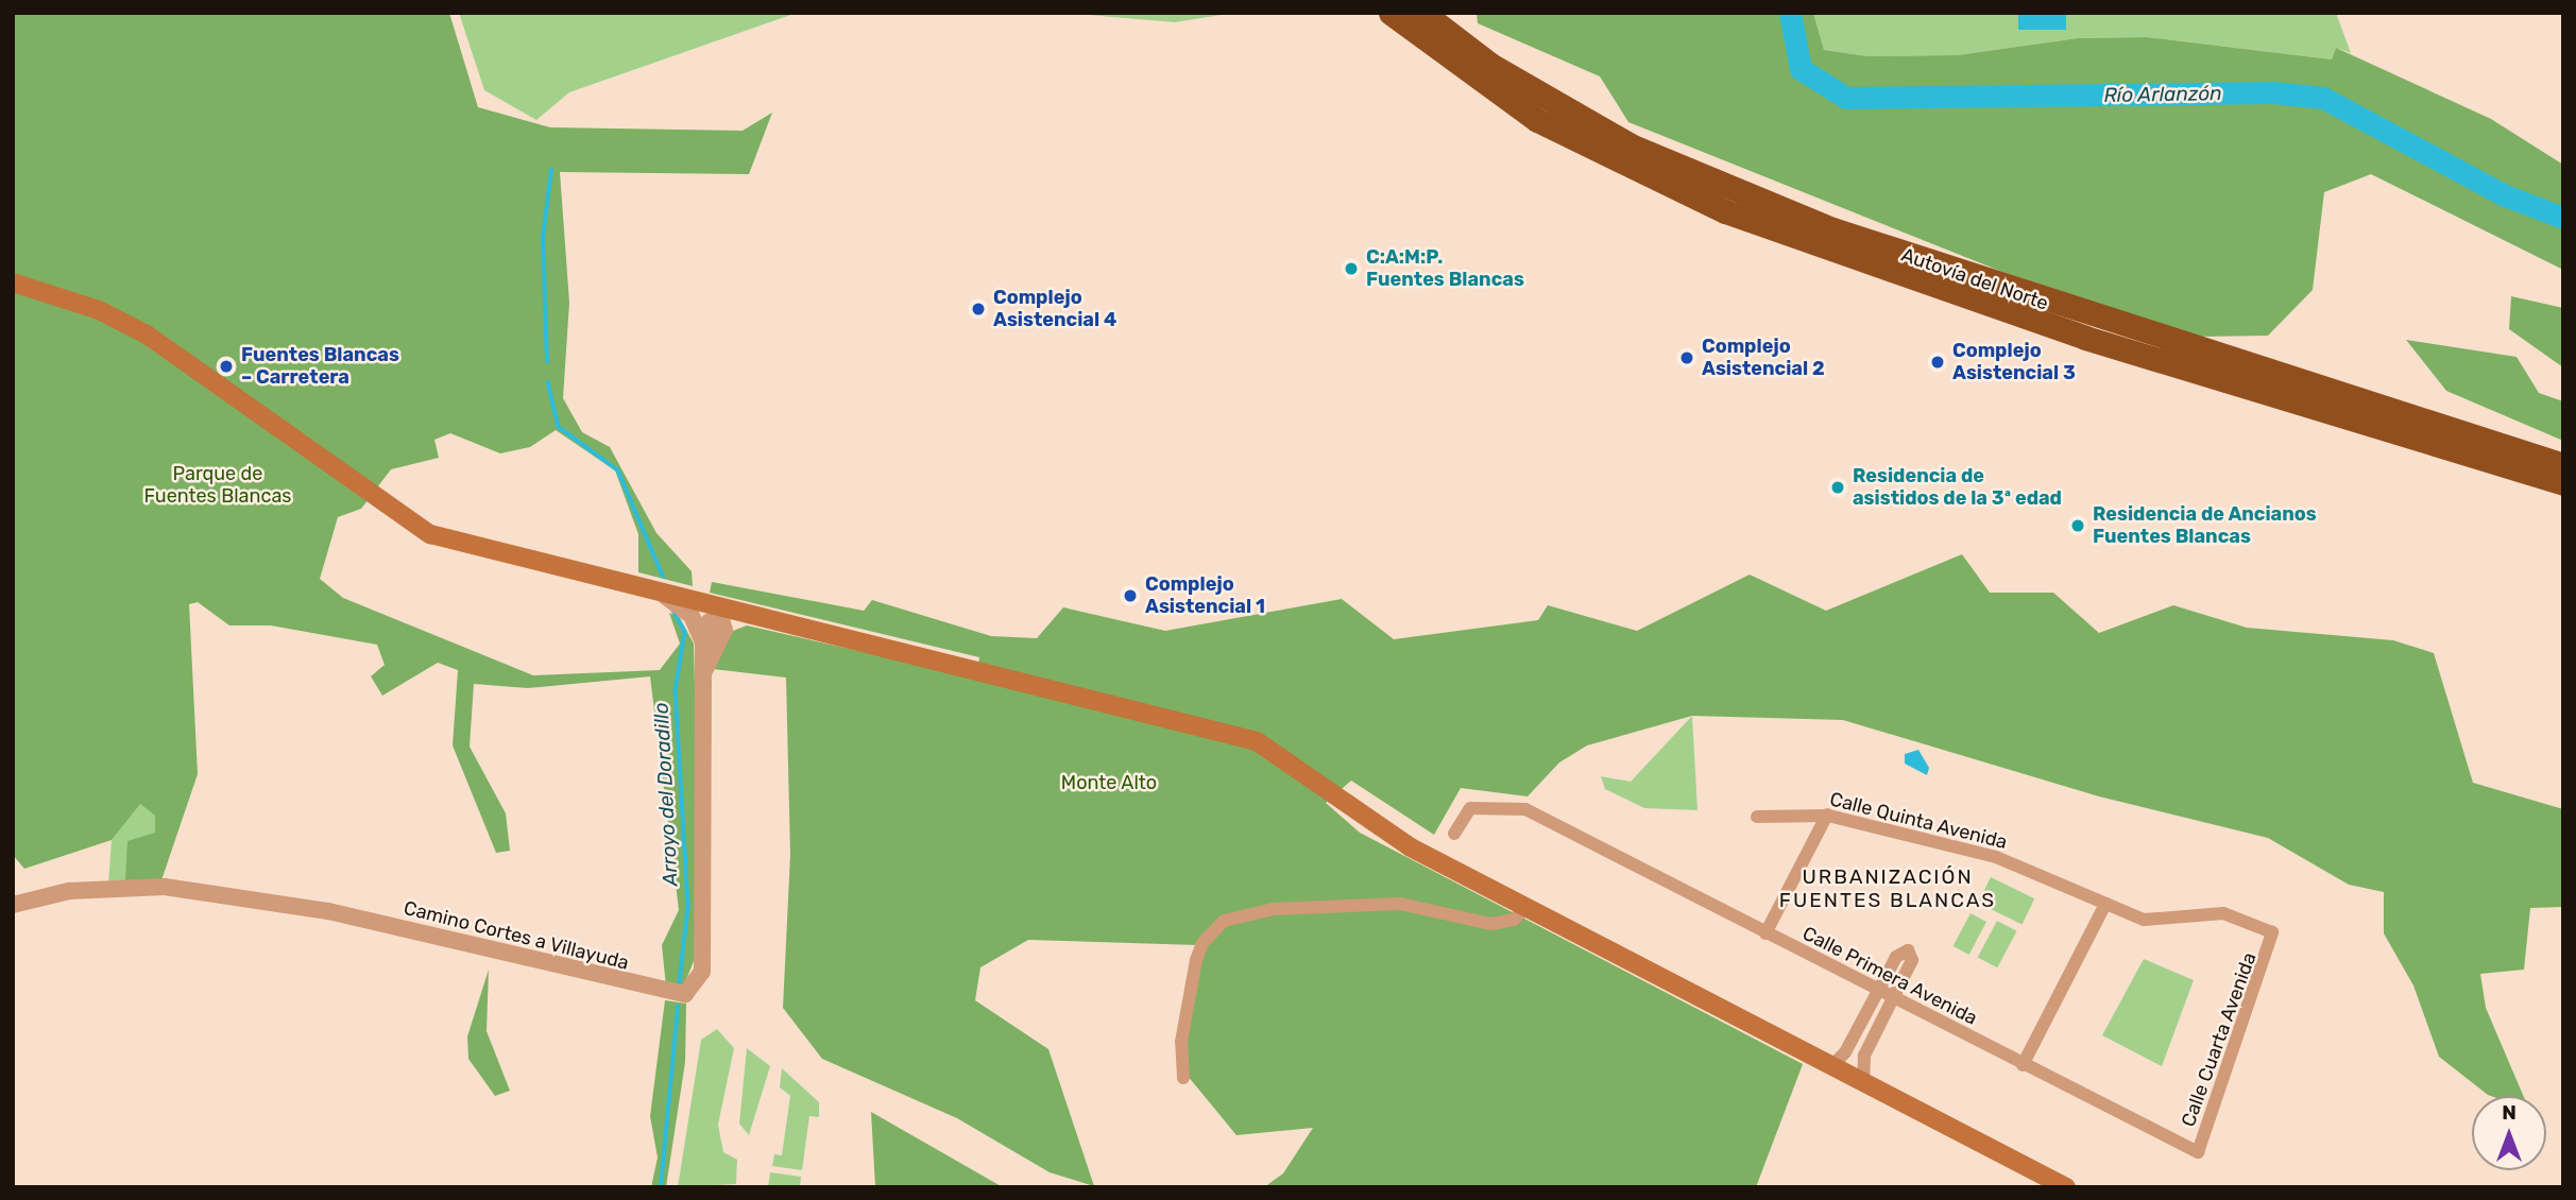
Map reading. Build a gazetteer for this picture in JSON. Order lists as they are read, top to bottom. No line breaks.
{"streets":{"highway":["Autovía del Norte"],"street":["Calle Quinta Avenida","Camino Cortes a Villayuda","Calle Primera Avenida","Calle Cuarta Avenida"]},"crossings":[["Calle Quinta Avenida","Calle Cuarta Avenida"],["Calle Primera Avenida","Calle Cuarta Avenida"]],"districts":["URBANIZACIÓN FUENTES BLANCAS"],"water":["Río Arlanzón","Arroyo del Doradillo"],"parks":["Parque de Fuentes Blancas","Monte Alto"],"places":["C:A:M:P. Fuentes Blancas","Complejo Asistencial 4","Complejo Asistencial 2","Complejo Asistencial 3","Fuentes Blancas – Carretera","Residencia de asistidos de la 3ª edad","Residencia de Ancianos Fuentes Blancas","Complejo Asistencial 1"],"north":"top"}
